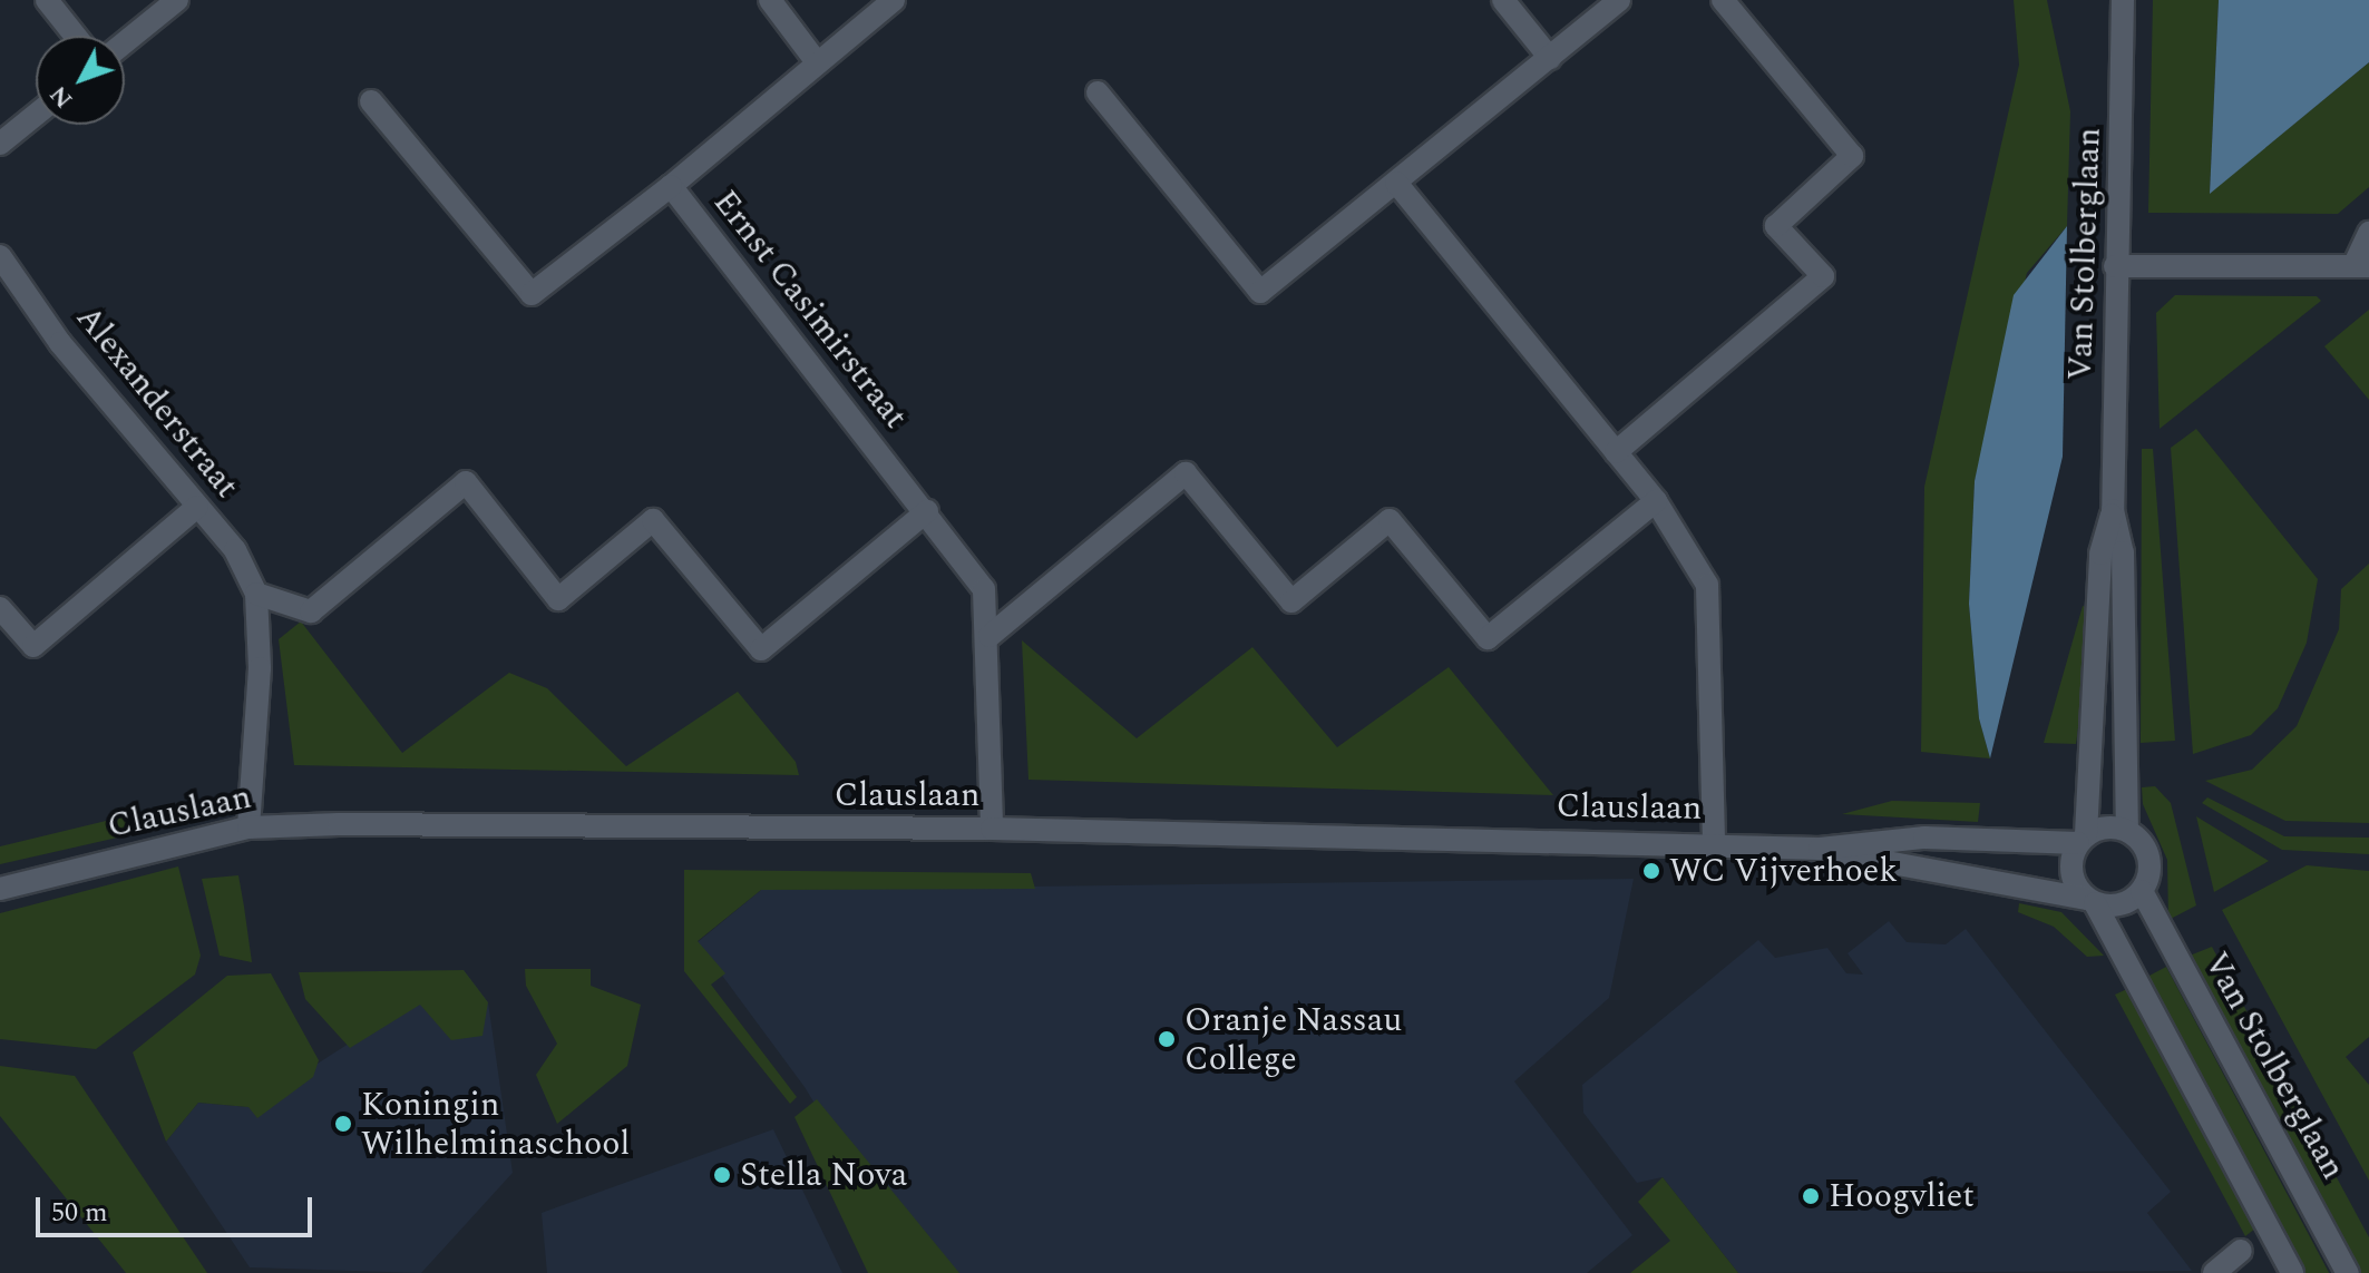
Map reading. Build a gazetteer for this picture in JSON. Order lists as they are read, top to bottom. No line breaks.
{"streets":{"street":["Van Stolberglaan","Ernst Casimirstraat","Alexanderstraat","Clauslaan"]},"crossings":[["Van Stolberglaan","Clauslaan"],["Ernst Casimirstraat","Clauslaan"]],"places":["WC Vijverhoek","Oranje Nassau College","Koningin Wilhelminaschool","Stella Nova","Hoogvliet"],"scale_bar":"50 m","north":"bottom left"}
